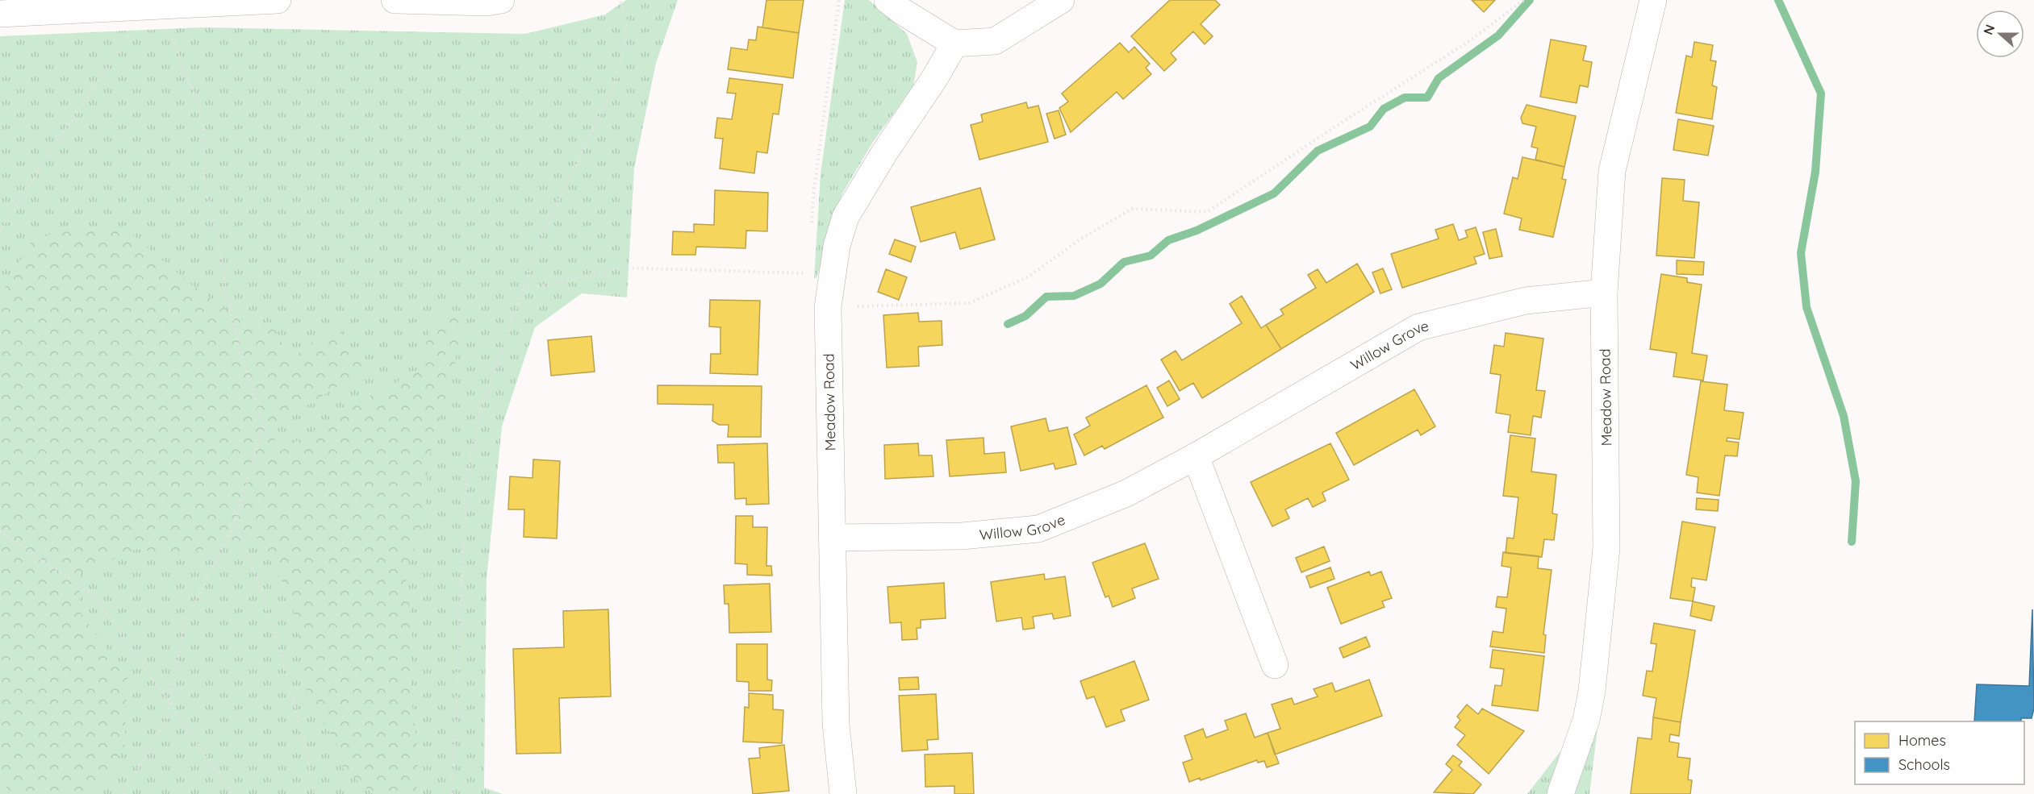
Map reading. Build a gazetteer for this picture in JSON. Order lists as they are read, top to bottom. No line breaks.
{"streets":{"street":["Willow Grove","Meadow Road"]},"crossings":[["Willow Grove","Meadow Road"]],"legend":["Homes","Schools"],"north":"left"}
